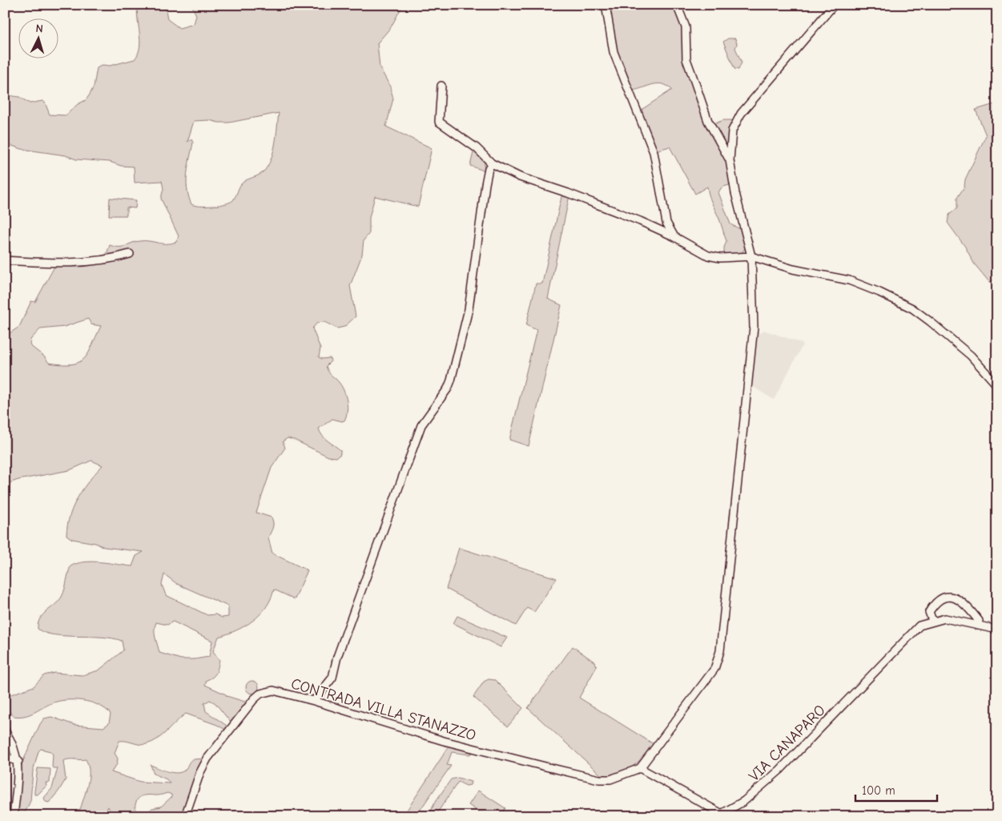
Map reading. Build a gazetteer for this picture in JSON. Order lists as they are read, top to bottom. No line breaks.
{"streets":{"street":["CONTRADA VILLA STANAZZO","VIA CANAPARO"]},"crossings":[["CONTRADA VILLA STANAZZO","VIA CANAPARO"]],"scale_bar":"100 m","north":"top"}
